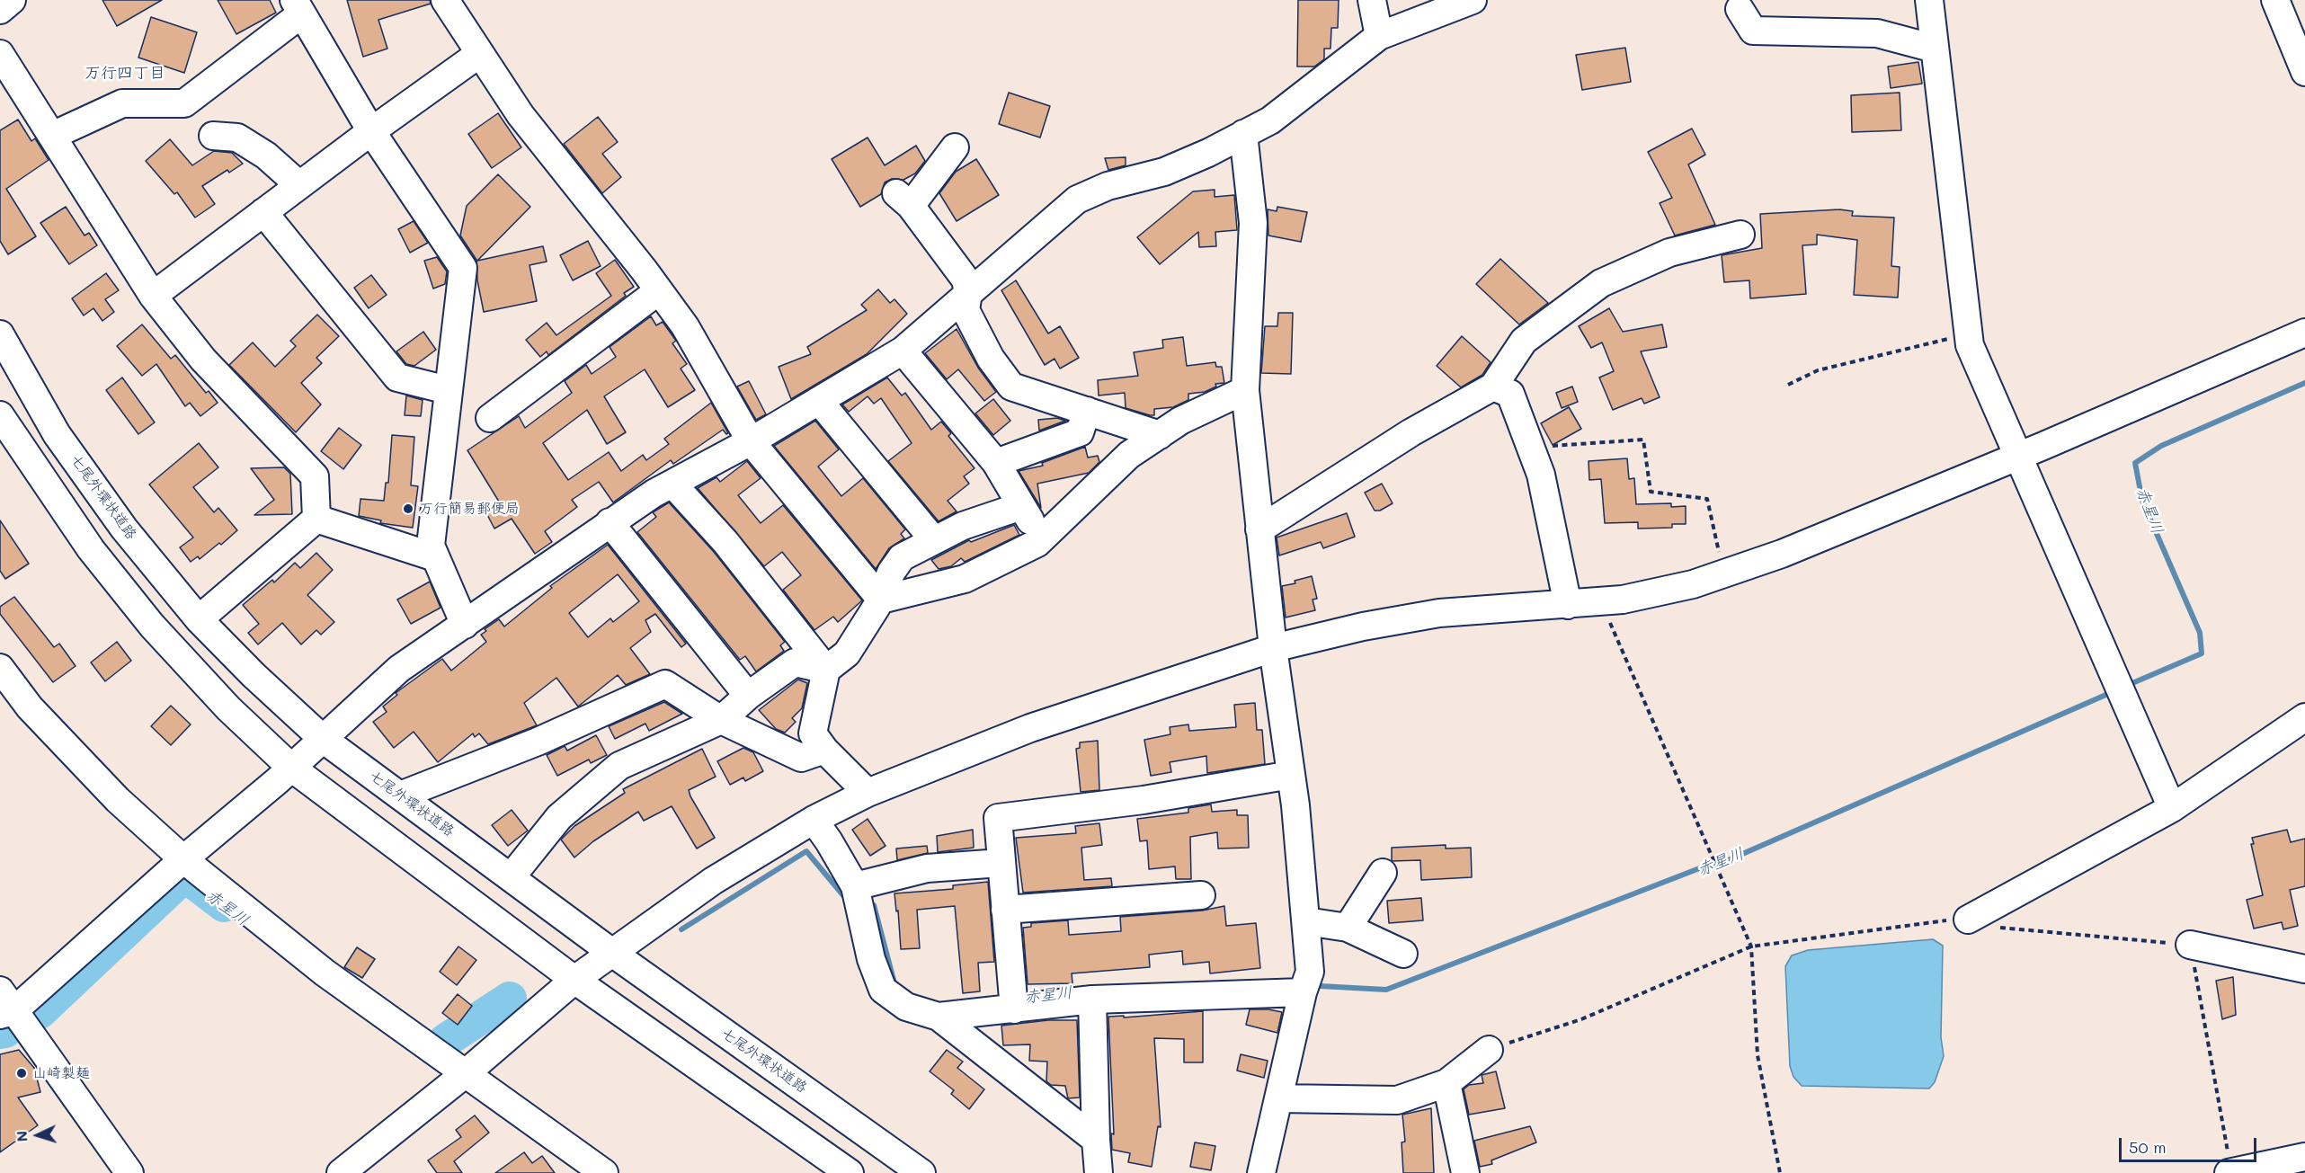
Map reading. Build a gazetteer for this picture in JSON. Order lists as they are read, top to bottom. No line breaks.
{"streets":{"street":["七尾外環状道路"]},"districts":["万行四丁目"],"water":["赤星川"],"places":["万行簡易郵便局","山崎製麺"],"scale_bar":"50 m","north":"left"}
